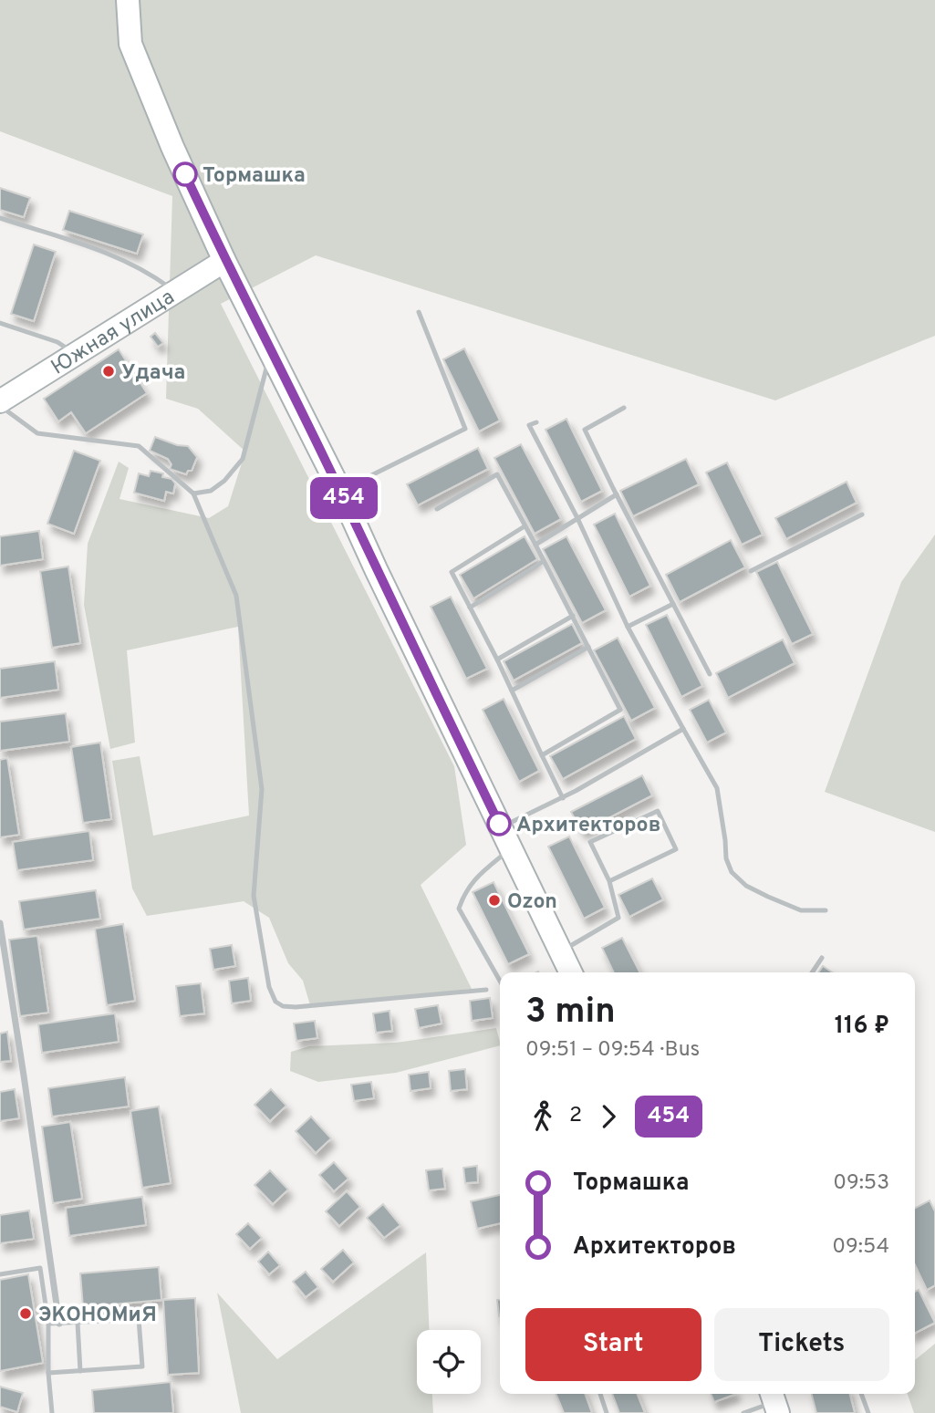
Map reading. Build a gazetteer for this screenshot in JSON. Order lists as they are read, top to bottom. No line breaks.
{"streets":{"street":["Южная улица"]},"places":["Тормашка","Удача","Архитекторов","Ozon","ЭКОНОМиЯ"],"lines":["bus line 454"],"page":{"on_map":"454","heading":["3 min","09:51 – 09:54 · Bus","116 ₽"],"legs":["2","454"],"list":[{"name":"Тормашка","value":"09:53"},{"name":"Архитекторов","value":"09:54"}],"buttons":["Start","Tickets"]}}
